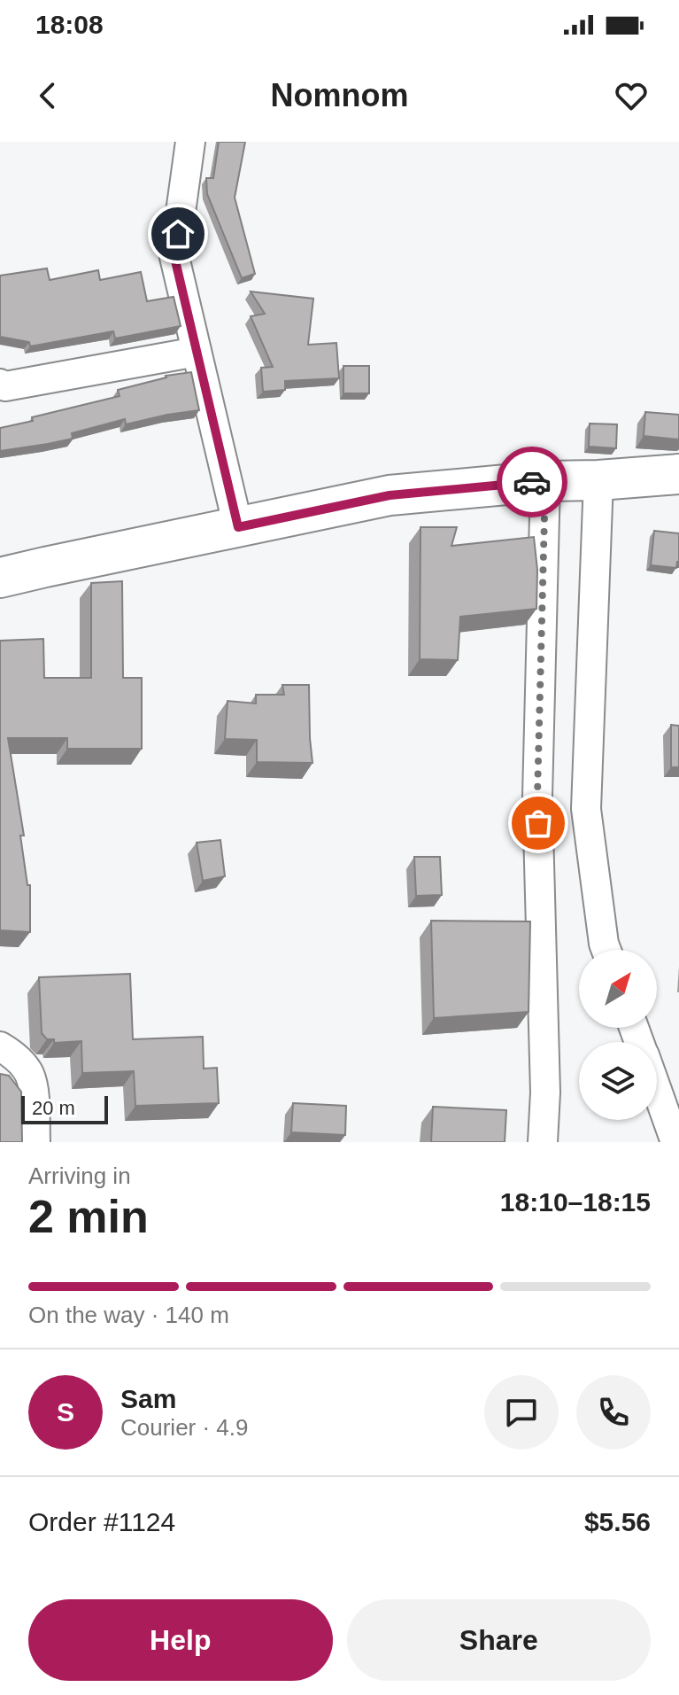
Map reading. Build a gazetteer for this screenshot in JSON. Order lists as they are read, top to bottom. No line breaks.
{"scale_bar":"20 m","north":"top right","page":{"status":"18:08","header":"Nomnom","scale":"20 m","heading":["2 min","Arriving in","18:10–18:15"],"panel":["Sam","Courier · 4.9","Order #1124","$5.56"],"bar":"On the way · 140 m","round":"S","buttons":["Help","Share"]}}
